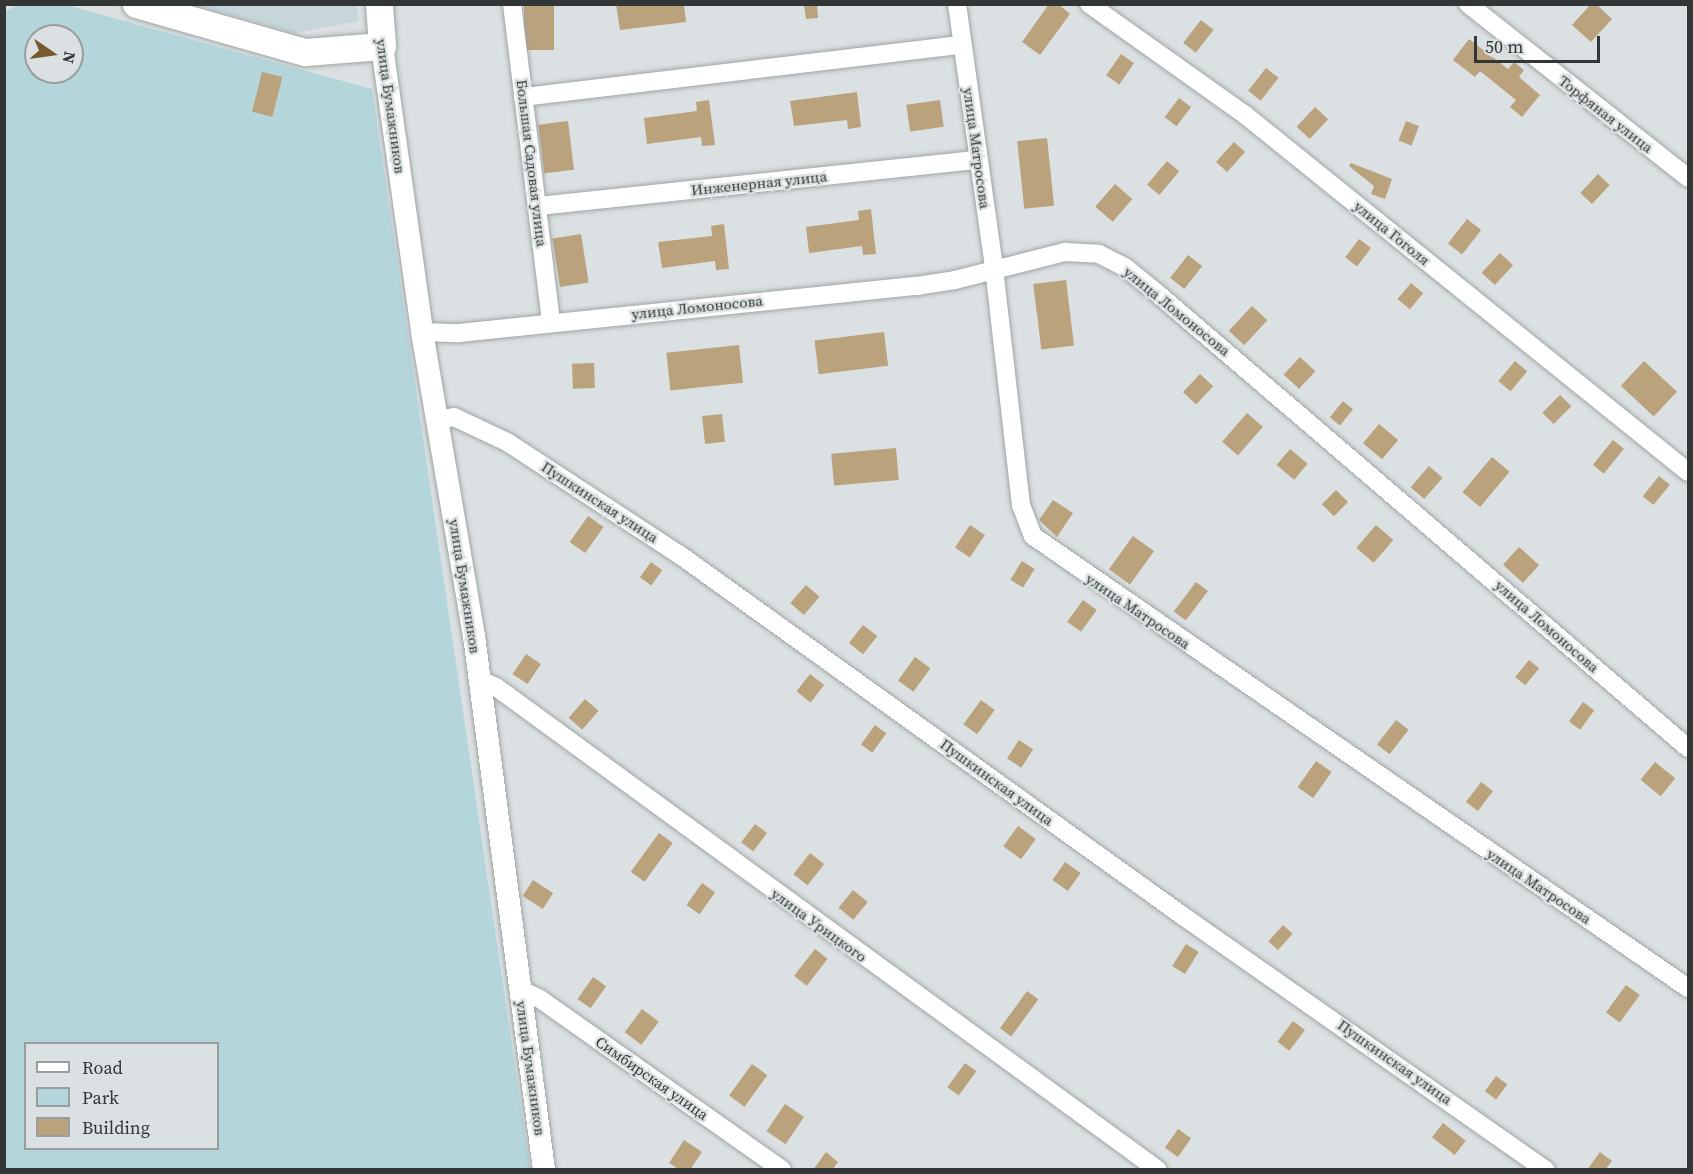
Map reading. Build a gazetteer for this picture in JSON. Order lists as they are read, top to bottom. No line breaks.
{"streets":{"main road":["улица Бумажников"],"street":["Торфяная улица","улица Матросова","Большая Садовая улица","Инженерная улица","улица Гоголя","улица Ломоносова","Пушкинская улица","улица Урицкого","Симбирская улица"]},"crossings":[["улица Бумажников","улица Ломоносова"],["улица Бумажников","Пушкинская улица"],["улица Бумажников","улица Урицкого"],["улица Бумажников","Симбирская улица"],["улица Матросова","Инженерная улица"],["улица Матросова","улица Ломоносова"],["Большая Садовая улица","Инженерная улица"],["Большая Садовая улица","улица Ломоносова"]],"legend":["Road","Park","Building"],"scale_bar":"50 m","north":"right"}
